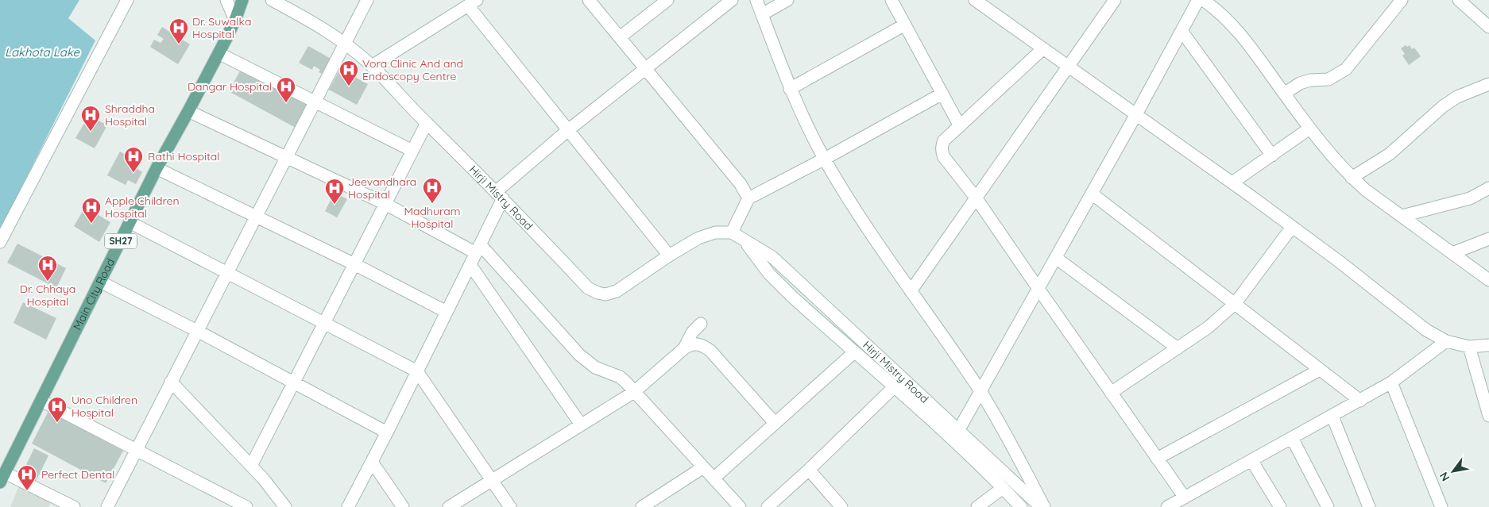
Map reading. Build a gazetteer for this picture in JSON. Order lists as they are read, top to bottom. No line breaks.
{"streets":{"main road":["SH27","Main City Road"],"street":["Hirji Mistry Road"]},"water":["Lakhota Lake"],"places":{"hospital":["Dr. Suwalka Hospital","Vora Clinic And and Endoscopy Centre","Dangar Hospital","Shraddha Hospital","Rathi Hospital","Madhuram Hospital","Jeevandhara Hospital","Apple Children Hospital","Dr. Chhaya Hospital","Uno Children Hospital","Perfect Dental"]},"north":"bottom left"}
